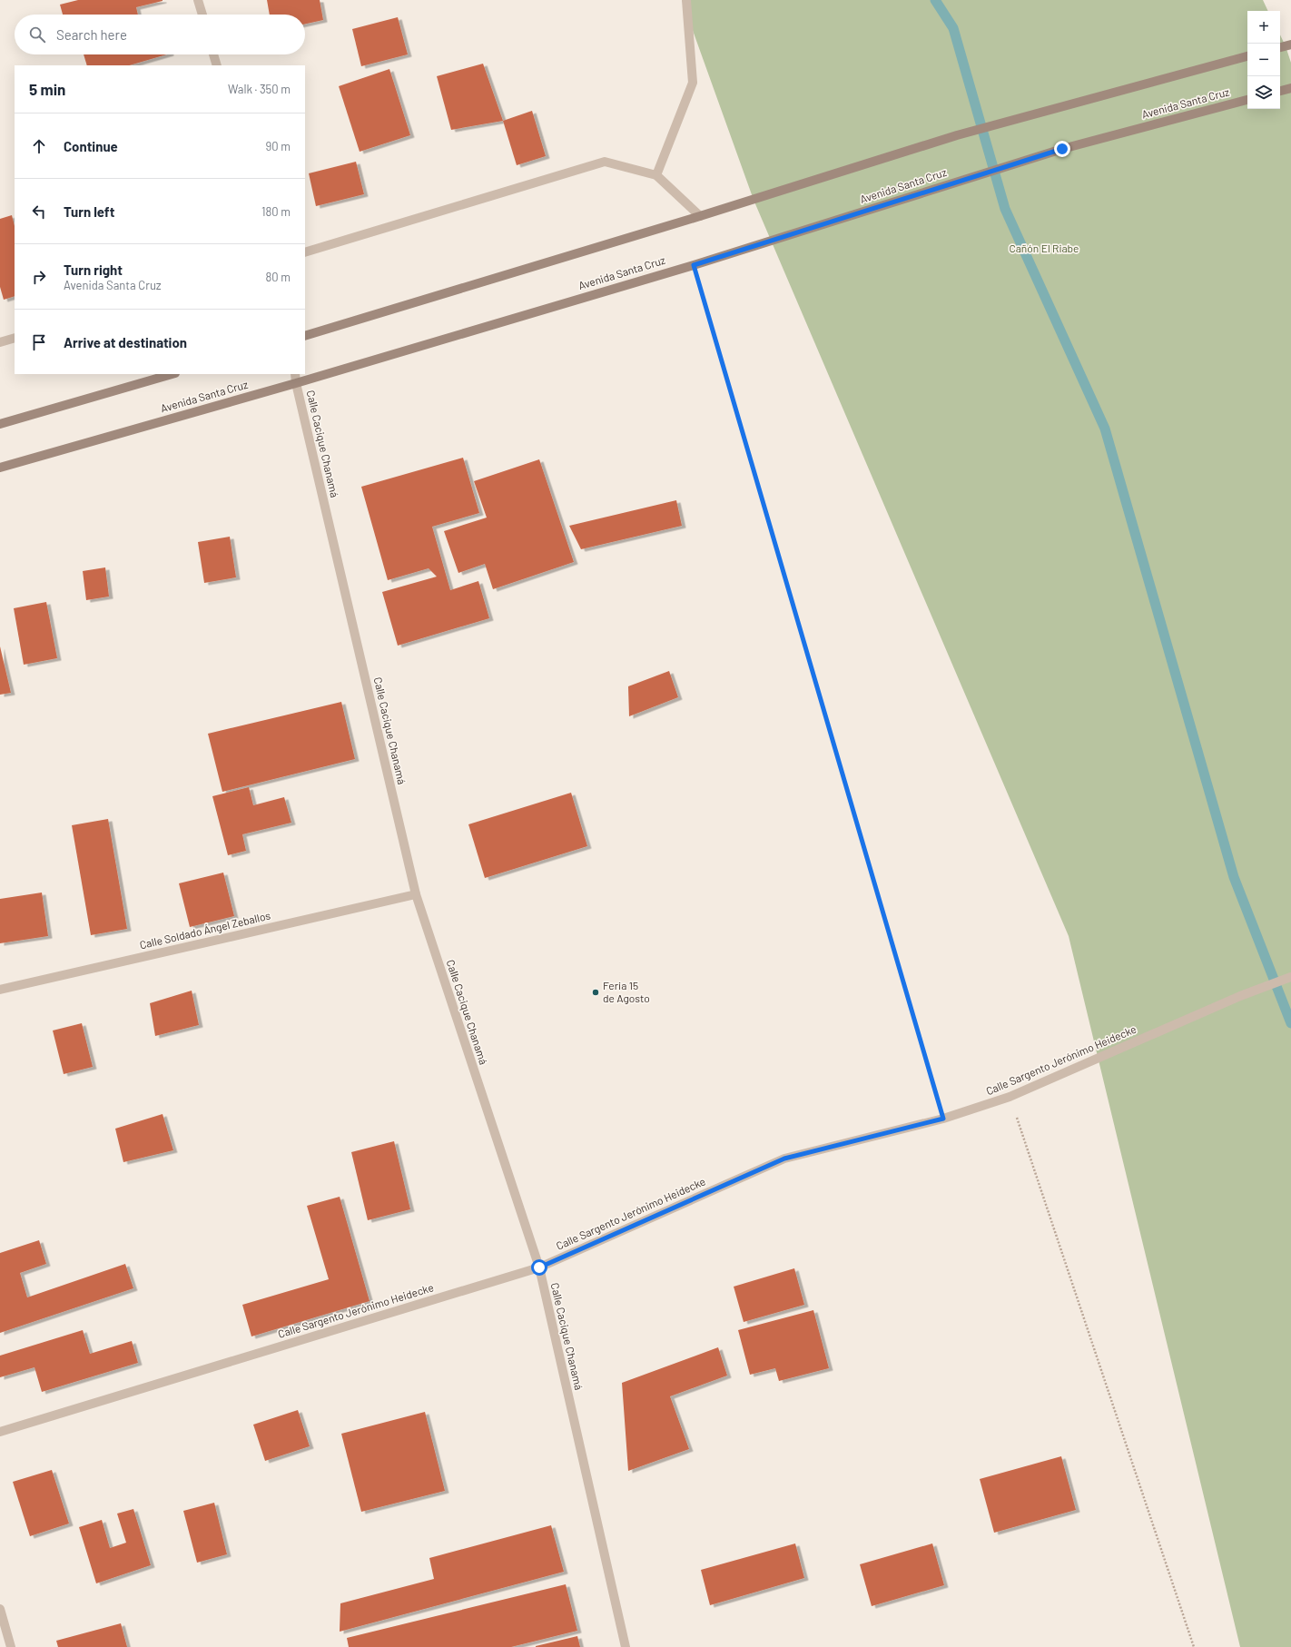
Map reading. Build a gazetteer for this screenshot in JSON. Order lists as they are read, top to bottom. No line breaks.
{"streets":{"main road":["Avenida Santa Cruz"],"street":["Calle Cacique Chanamá","Calle Soldado Ángel Zeballos","Calle Sargento Jerónimo Heidecke"]},"crossings":[["Avenida Santa Cruz","Calle Cacique Chanamá"],["Calle Cacique Chanamá","Calle Soldado Ángel Zeballos"],["Calle Cacique Chanamá","Calle Sargento Jerónimo Heidecke"]],"parks":["Cañón El Riabe"],"places":["Feria 15 de Agosto"],"page":{"map_buttons":["+","−"],"search":"Search here","heading":["5 min","Walk · 350 m"],"list":[["Continue","90 m"],["Turn left","180 m"],["Turn right","Avenida Santa Cruz","80 m"],"Arrive at destination"]}}
